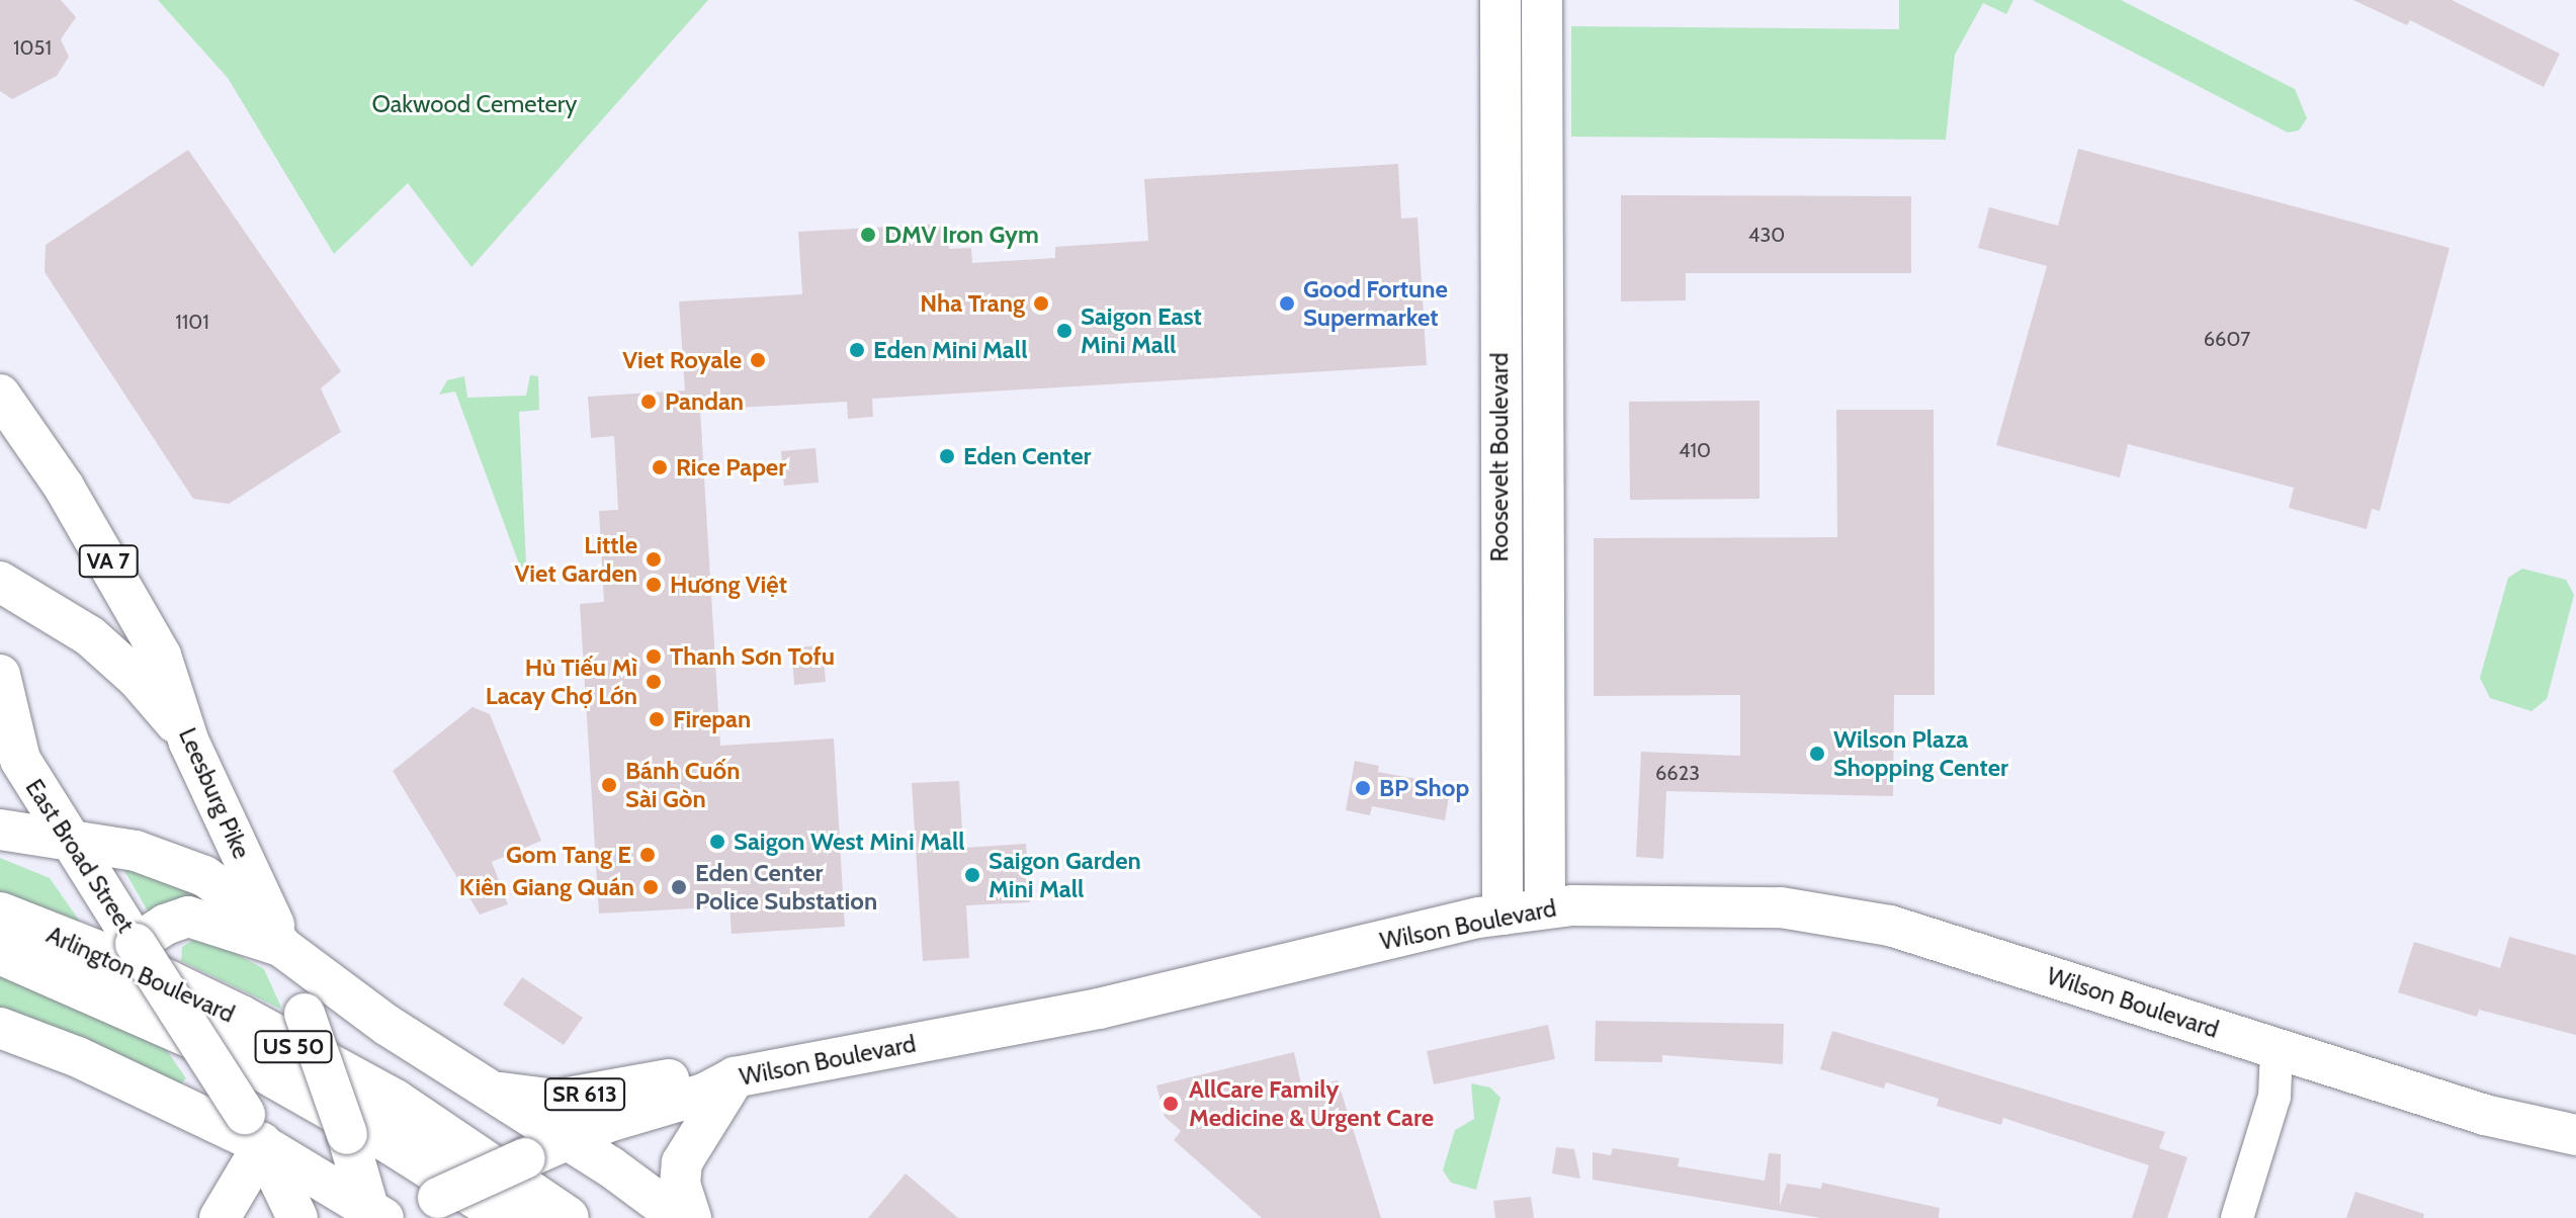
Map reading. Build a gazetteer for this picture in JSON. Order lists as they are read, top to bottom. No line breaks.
{"streets":{"highway":["Arlington Boulevard","US 50"],"main road":["Roosevelt Boulevard","VA 7","Leesburg Pike","East Broad Street","Wilson Boulevard","SR 613"]},"crossings":[["Roosevelt Boulevard","Wilson Boulevard"],["Leesburg Pike","Wilson Boulevard"],["Wilson Boulevard","SR 613"]],"parks":["Oakwood Cemetery"],"places":["DMV Iron Gym","Nha Trang","Good Fortune Supermarket","Saigon East Mini Mall","Eden Mini Mall","Viet Royale","Pandan","Eden Center","Rice Paper","Little Viet Garden","Hương Việt","Thanh Sơn Tofu","Hủ Tiếu Mì Lacay Chợ Lớn","Firepan","Wilson Plaza Shopping Center","Bánh Cuốn Sài Gòn","BP Shop","Saigon West Mini Mall","Gom Tang E","Saigon Garden Mini Mall","Kiên Giang Quán","Eden Center Police Substation","AllCare Family Medicine & Urgent Care"],"house_numbers":["1051","430","1101","6607","410","6623"]}
